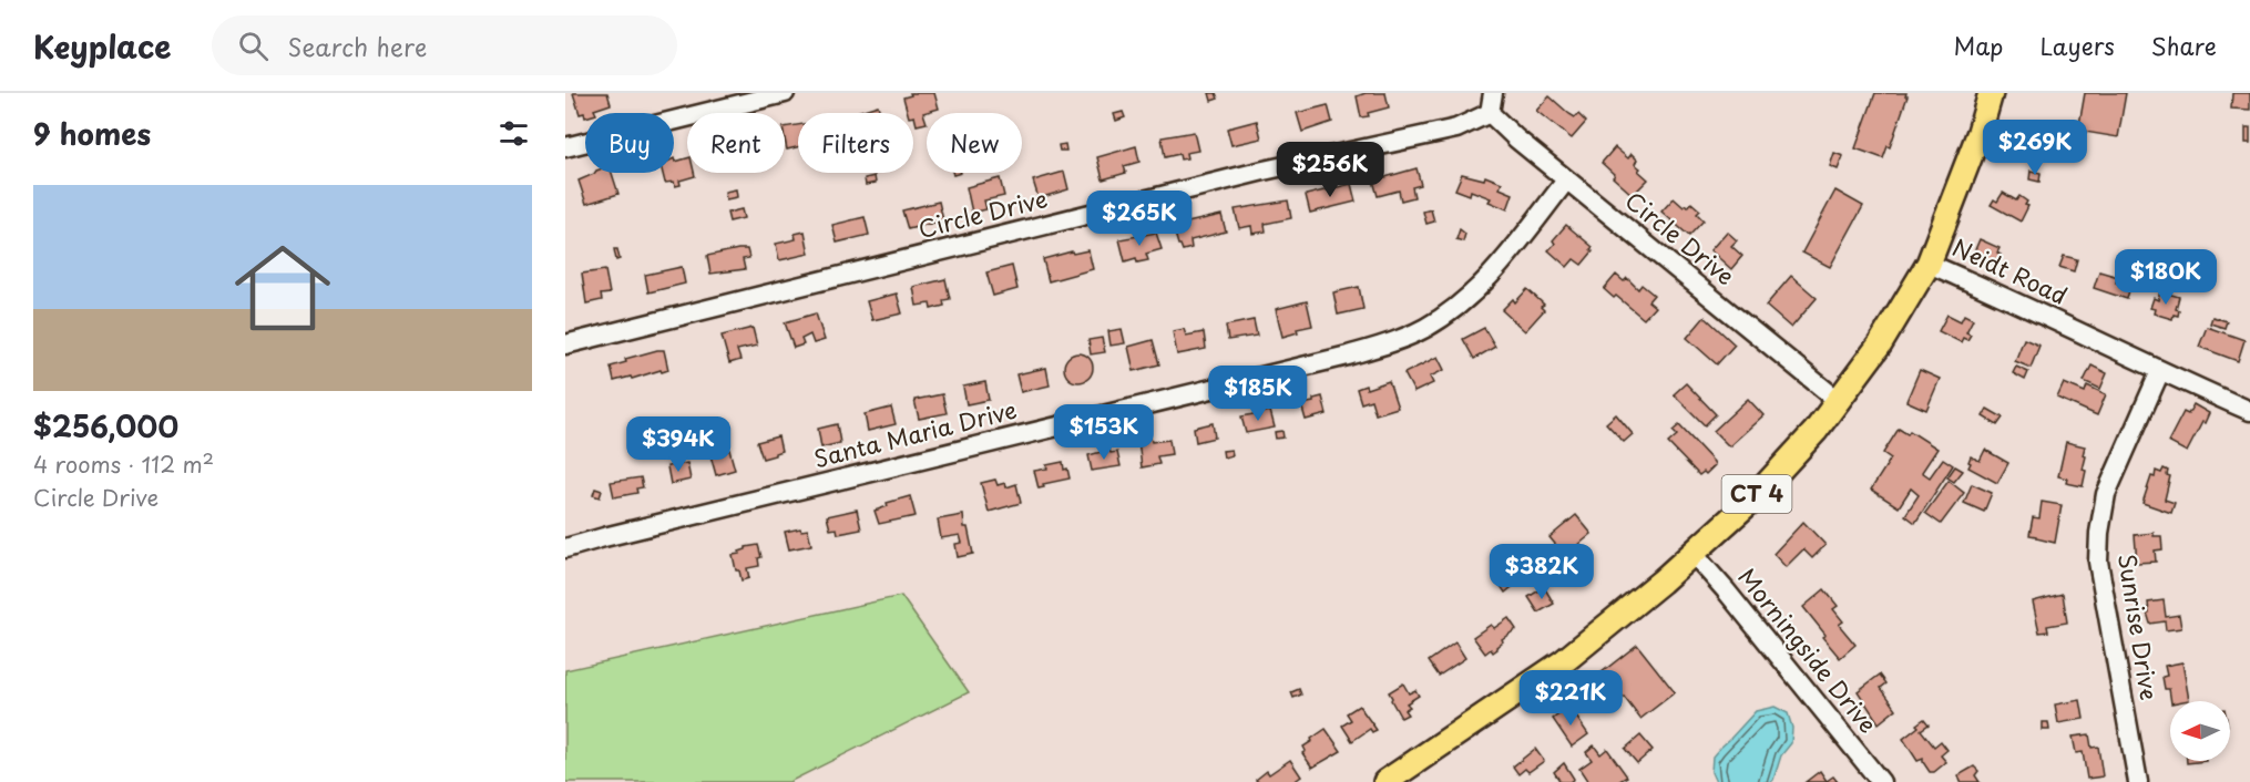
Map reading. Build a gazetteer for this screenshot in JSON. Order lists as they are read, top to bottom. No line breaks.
{"streets":{"main road":["CT 4"],"street":["Circle Drive","Neidt Road","Santa Maria Drive","Sunrise Drive","Morningside Drive"]},"crossings":[["Circle Drive","Santa Maria Drive"],["Circle Drive","CT 4"],["Neidt Road","CT 4"],["Neidt Road","Sunrise Drive"],["CT 4","Morningside Drive"]],"north":"left","page":{"header":"Keyplace","search":"Search here","nav":["Map","Layers","Share"],"heading":"9 homes","chip":["Buy","Rent","Filters","New"],"price":["$269K","$256K","$265K","$180K","$185K","$153K","$394K","$382K","$221K"],"list":[{"name":"$256,000","note":"4 rooms · 112 m² · Circle Drive"}]}}
